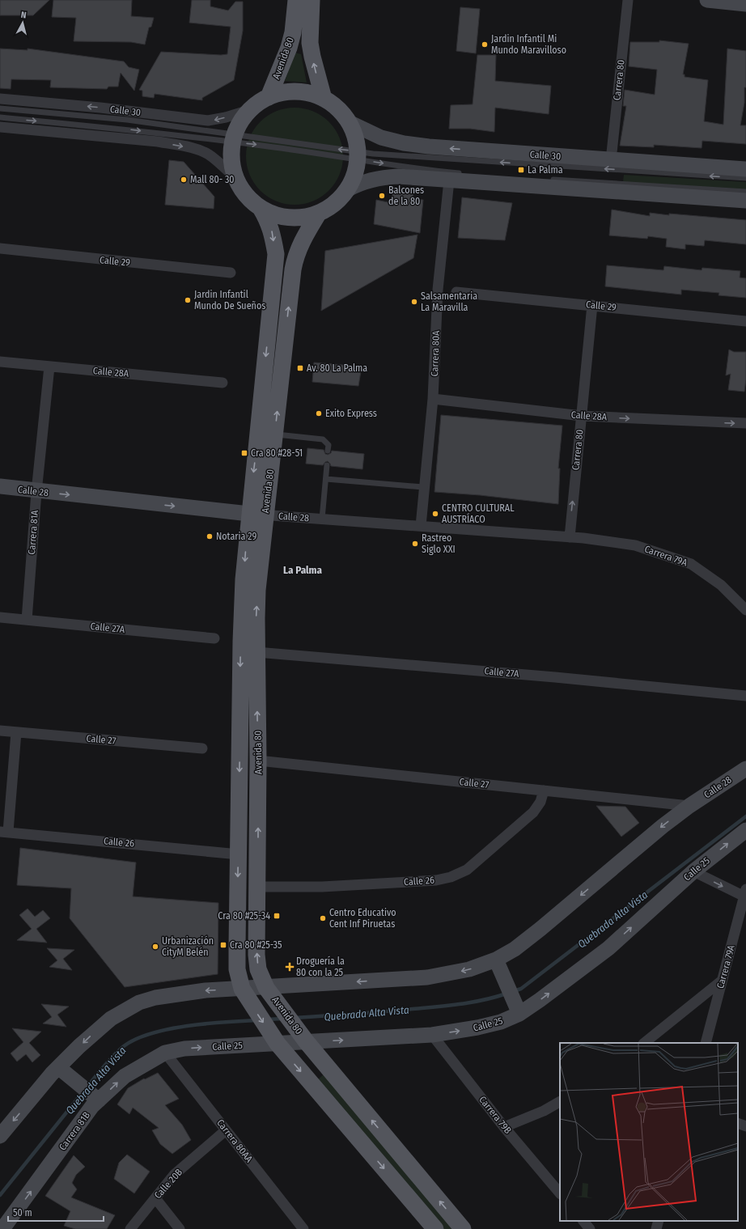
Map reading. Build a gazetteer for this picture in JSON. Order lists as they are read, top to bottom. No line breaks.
{"streets":{"main road":["Avenida 80"],"street":["Carrera 80","Calle 30","Calle 29","Carrera 80A","Calle 28A","Calle 28","Carrera 81A","Carrera 79A","Calle 27A","Calle 27","Calle 26","Calle 25","Carrera 79B","Carrera 81B","Carrera 80AA","Calle 20B"]},"crossings":[["Avenida 80","Calle 28"],["Avenida 80","Calle 27A"],["Avenida 80","Calle 27"],["Avenida 80","Calle 26"],["Avenida 80","Calle 25"],["Carrera 80","Calle 30"],["Carrera 80","Calle 29"],["Carrera 80","Calle 28A"],["Carrera 80","Calle 28"],["Carrera 80","Carrera 79A"],["Carrera 80A","Calle 28A"],["Carrera 80A","Calle 28"],["Calle 28A","Carrera 81A"],["Calle 28","Carrera 81A"],["Calle 28","Carrera 79A"],["Calle 28","Calle 27"],["Carrera 81A","Calle 27A"],["Calle 27","Calle 26"],["Calle 25","Carrera 79B"],["Calle 25","Carrera 81B"],["Calle 25","Carrera 80AA"],["Carrera 81B","Carrera 80AA"],["Carrera 80AA","Calle 20B"]],"districts":["La Palma"],"water":["Quebrada Alta Vista"],"places":{"other":["Jardin Infantil Mi Mundo Maravilloso","Mall 80- 30","Balcones de la 80","Jardin Infantil Mundo De Sueños","Salsamentaria La Maravilla","Exito Express","CENTRO CULTURAL AUSTRÍACO","Notaria 29","Rastreo Siglo XXI","Centro Educativo Cent Inf Piruetas","Urbanización CityM Belén"],"transit":["La Palma","Av. 80 La Palma","Cra 80 #28-51","Cra 80 #25-34","Cra 80 #25-35"],"health":["Droguería la 80 con la 25"]},"scale_bar":"50 m","north":"top"}
